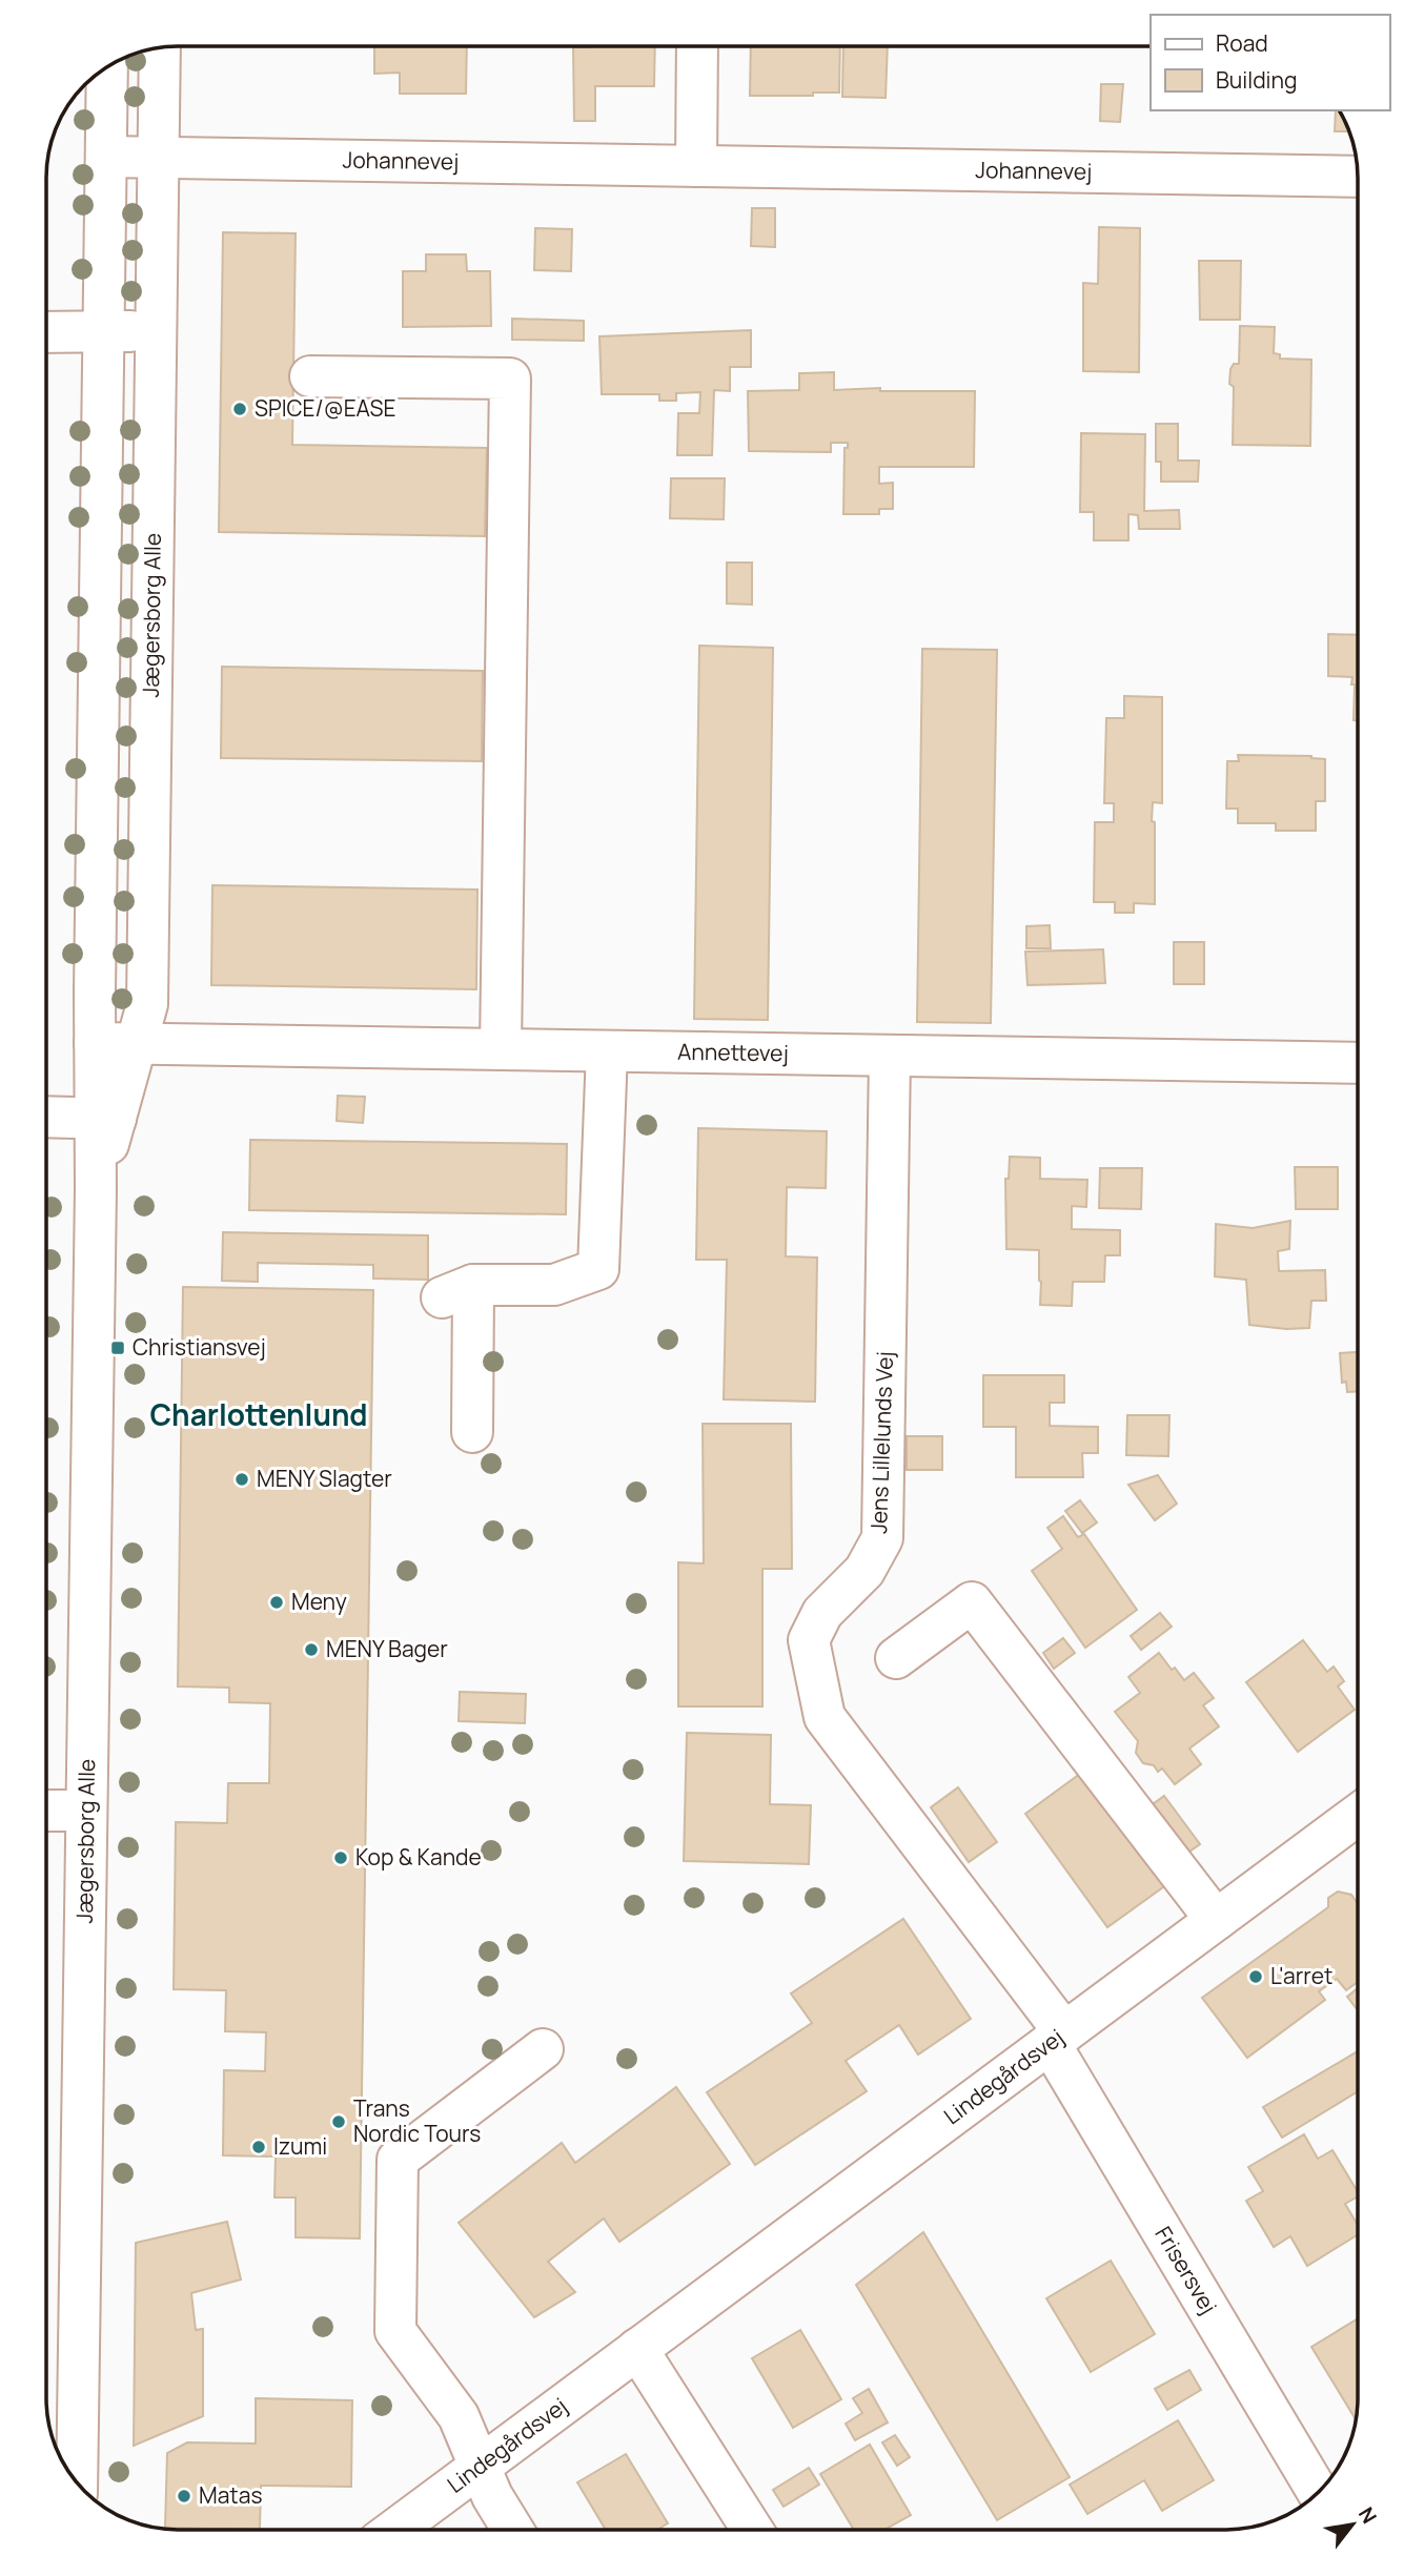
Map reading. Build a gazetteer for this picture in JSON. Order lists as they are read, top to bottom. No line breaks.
{"streets":{"street":["Johannevej","Jægersborg Alle","Annettevej","Jens Lillelunds Vej","Lindegårdsvej","Frisersvej"]},"crossings":[["Johannevej","Jægersborg Alle"],["Jægersborg Alle","Annettevej"],["Annettevej","Jens Lillelunds Vej"],["Jens Lillelunds Vej","Lindegårdsvej"],["Jens Lillelunds Vej","Frisersvej"],["Lindegårdsvej","Frisersvej"]],"districts":["Charlottenlund"],"places":{"other":["SPICE/@EASE","MENY Slagter","Meny","MENY Bager","Kop & Kande","L'arret","Trans Nordic Tours","Izumi","Matas"],"transit":["Christiansvej"]},"legend":["Road","Building"],"north":"top right"}
